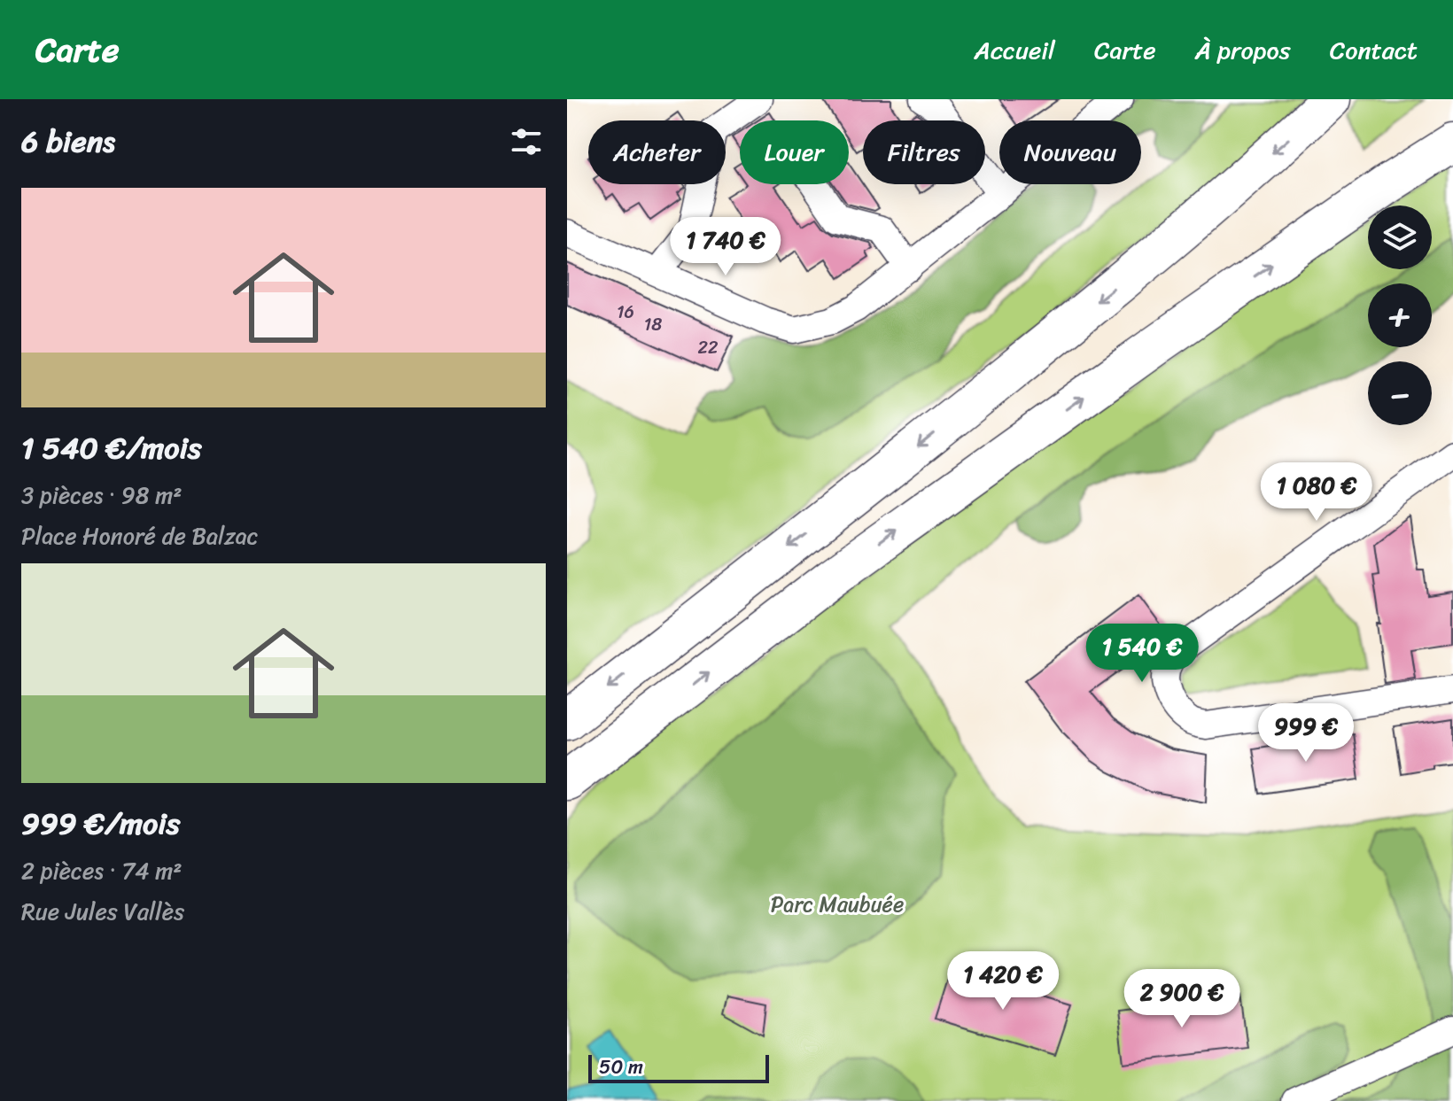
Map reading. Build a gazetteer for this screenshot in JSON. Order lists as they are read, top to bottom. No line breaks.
{"parks":["Parc Maubuée"],"house_numbers":["16","18","22"],"scale_bar":"50 m","page":{"header":"Carte","nav":["Accueil","Carte","À propos","Contact"],"heading":"6 biens","chip":["Acheter","Louer","Filtres","Nouveau"],"list":[{"name":"1 540 €/mois","note":"3 pièces · 98 m² · Place Honoré de Balzac"},{"name":"999 €/mois","note":"2 pièces · 74 m² · Rue Jules Vallès"}],"map_buttons":["+","−"],"price":["1 740 €","1 080 €","1 540 €","999 €","1 420 €","2 900 €"],"scale":"50 m"}}
